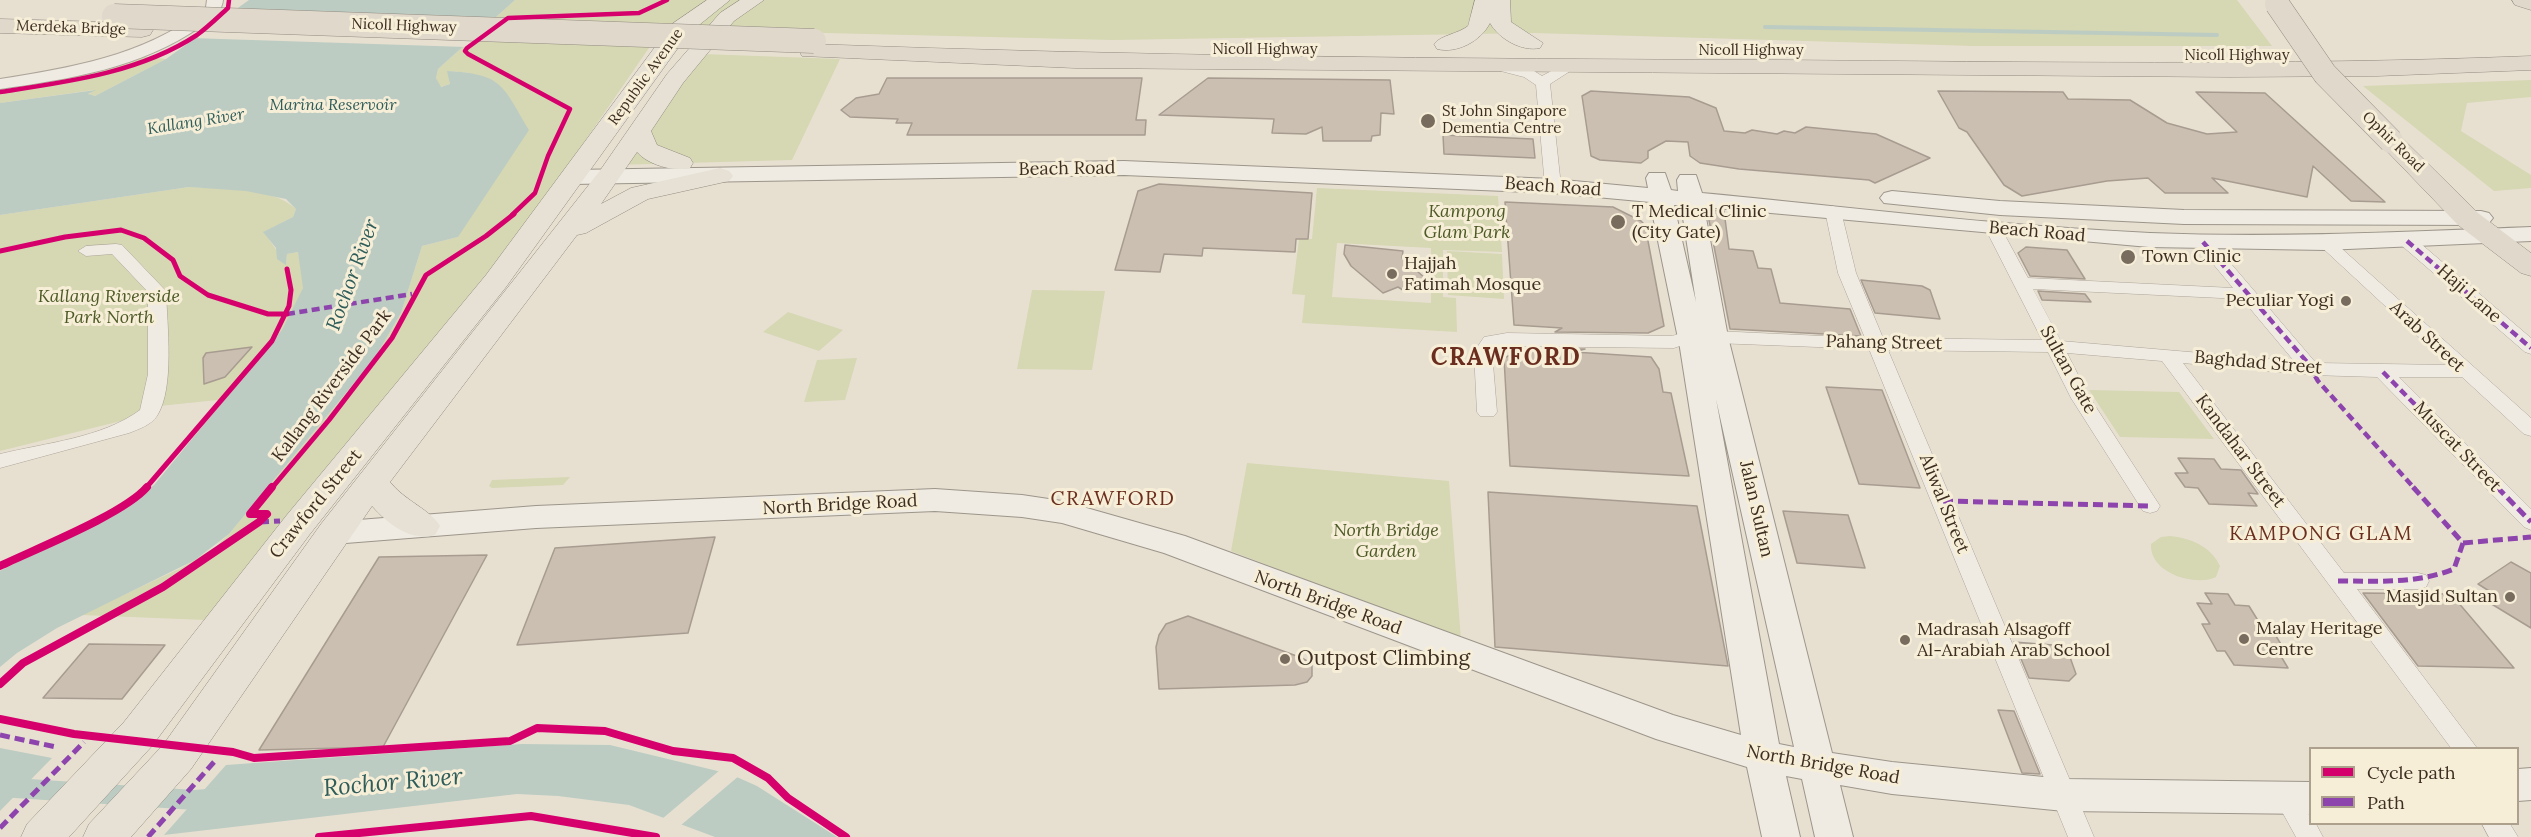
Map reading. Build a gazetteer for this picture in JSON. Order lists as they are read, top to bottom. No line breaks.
{"streets":{"highway":["Nicoll Highway","Ophir Road"],"main road":["Republic Avenue","Beach Road","Crawford Street","North Bridge Road","Jalan Sultan"],"street":["Haji Lane","Arab Street","Pahang Street","Baghdad Street","Sultan Gate","Muscat Street","Kandahar Street","Aliwal Street"],"cycle path":["Kallang Riverside Park"]},"crossings":[["Republic Avenue","Beach Road"],["Republic Avenue","Crawford Street"],["Ophir Road","Beach Road"],["Beach Road","Haji Lane"],["Beach Road","Arab Street"],["Beach Road","Sultan Gate"],["Beach Road","Crawford Street"],["Beach Road","Aliwal Street"],["Beach Road","Jalan Sultan"],["Arab Street","Baghdad Street"],["Pahang Street","Baghdad Street"],["Pahang Street","Sultan Gate"],["Pahang Street","Aliwal Street"],["Pahang Street","Jalan Sultan"],["Baghdad Street","Sultan Gate"],["Baghdad Street","Muscat Street"],["Baghdad Street","Kandahar Street"],["Crawford Street","North Bridge Road"],["Aliwal Street","North Bridge Road"],["North Bridge Road","Jalan Sultan"]],"districts":["CRAWFORD","CRAWFORD","KAMPONG GLAM"],"water":["Marina Reservoir","Kallang River","Rochor River"],"parks":["Kampong Glam Park","Kallang Riverside Park North","North Bridge Garden"],"places":["St John Singapore Dementia Centre","T Medical Clinic (City Gate)","Town Clinic","Hajjah Fatimah Mosque","Peculiar Yogi","Masjid Sultan","Malay Heritage Centre","Madrasah Alsagoff Al-Arabiah Arab School","Outpost Climbing"],"legend":["Cycle path","Path"]}
